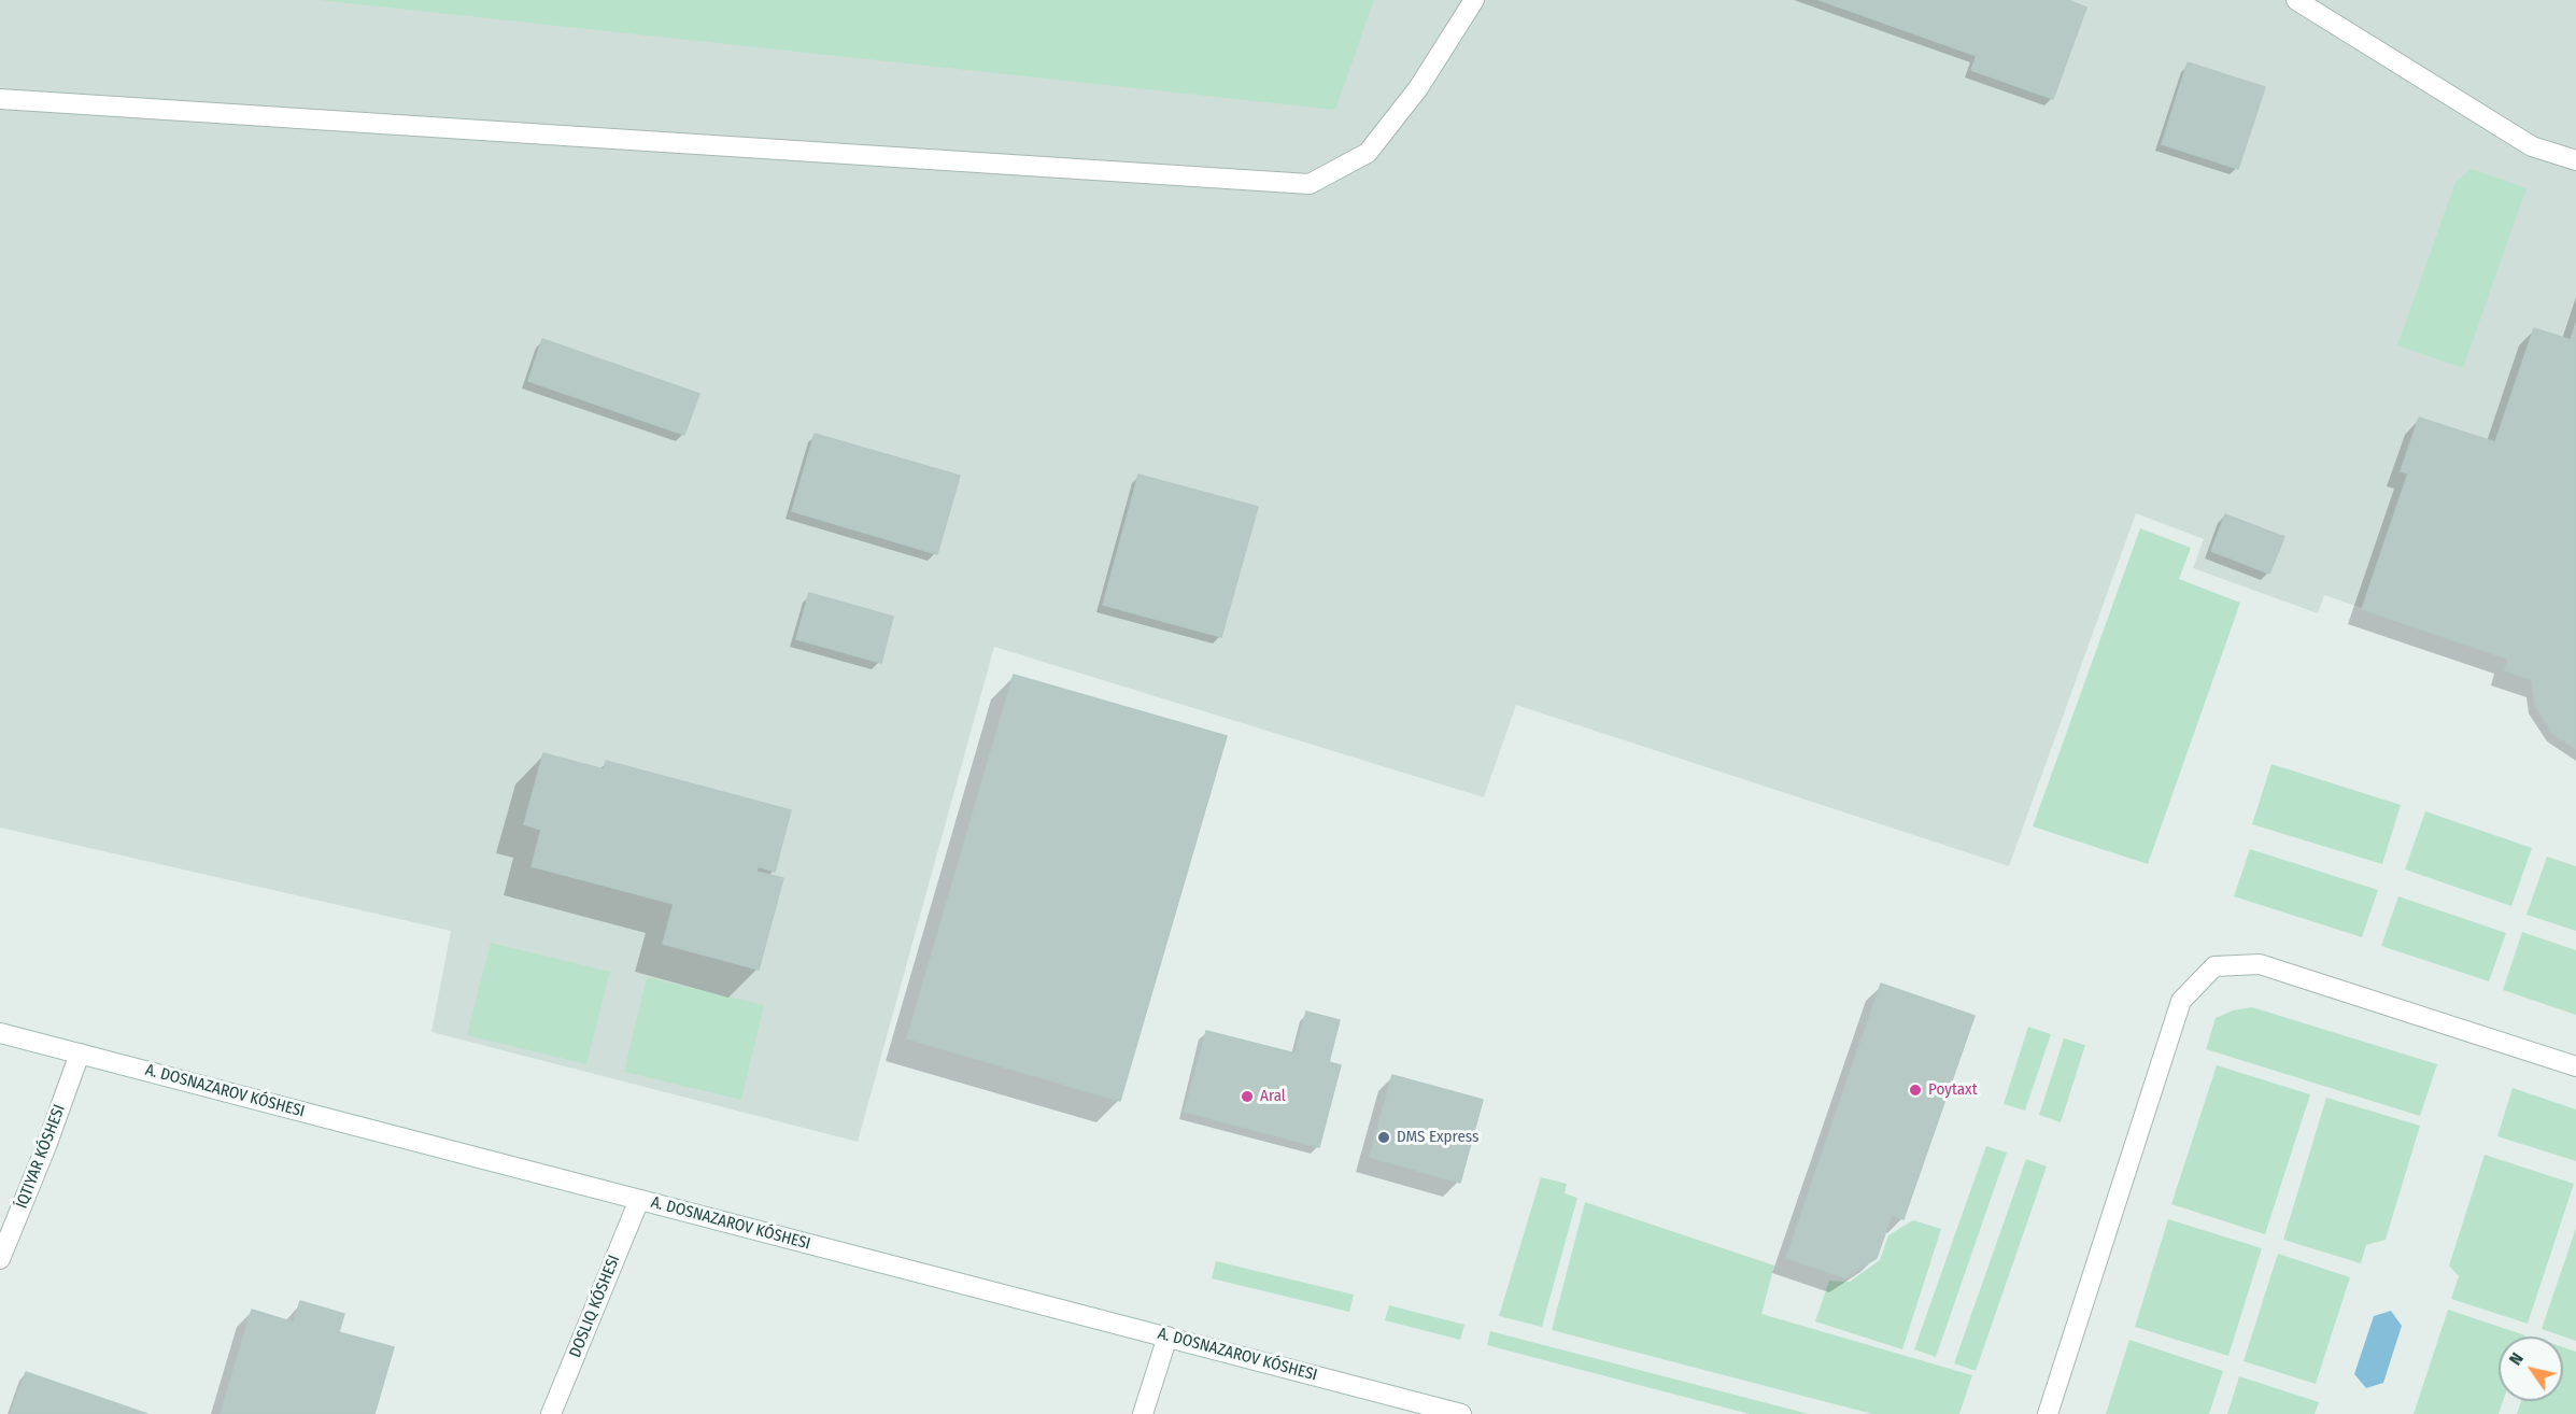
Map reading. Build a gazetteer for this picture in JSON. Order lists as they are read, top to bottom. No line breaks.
{"streets":{"main road":["A. DOSNAZAROV KÓSHESI"]},"places":["Poytaxt","Aral","DMS Express"],"north":"top left"}
